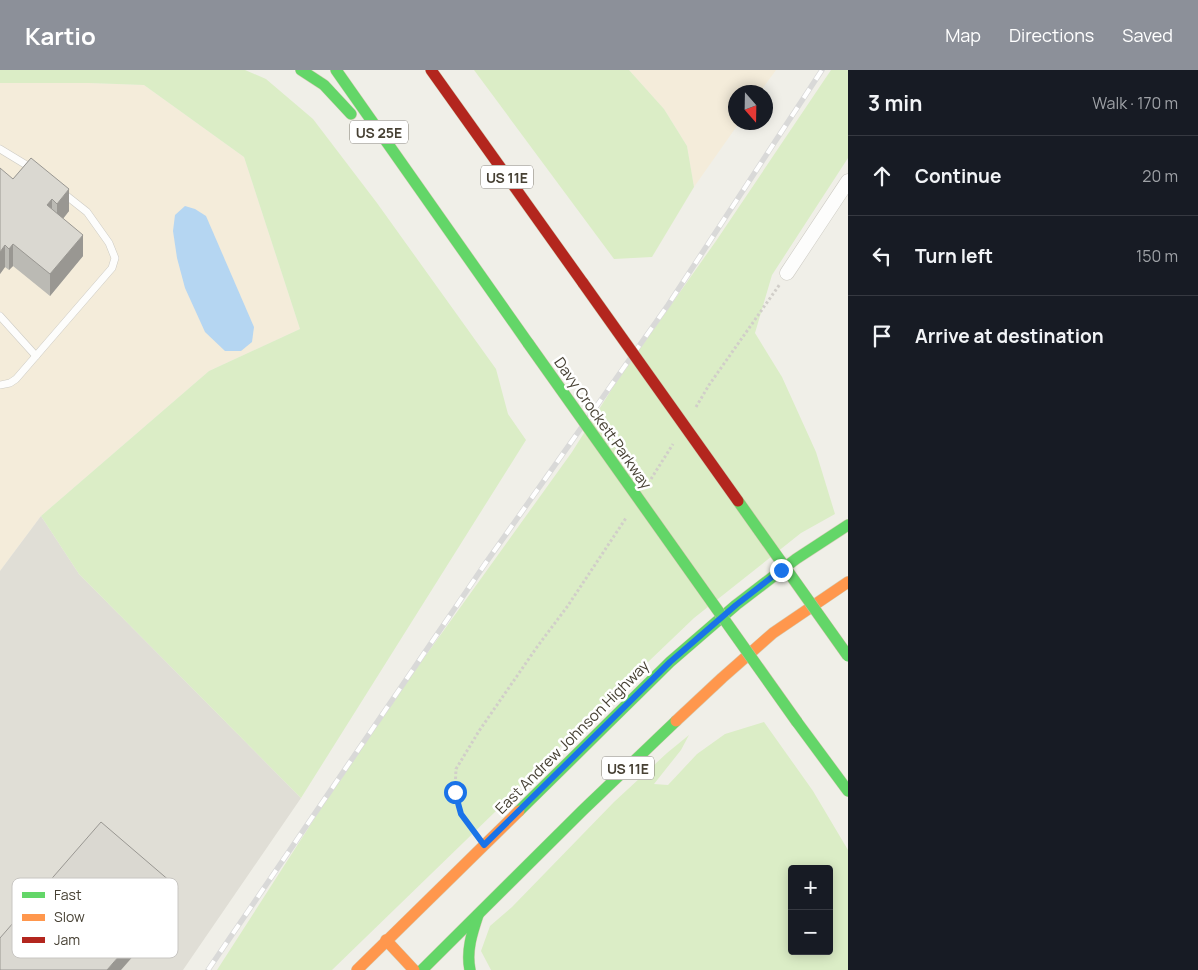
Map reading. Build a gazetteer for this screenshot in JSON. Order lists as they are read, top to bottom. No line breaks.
{"streets":{"main road":["US 25E","US 11E","Davy Crockett Parkway","East Andrew Johnson Highway"]},"legend":["Fast","Slow","Jam"],"north":"bottom","page":{"header":"Kartio","nav":["Map","Directions","Saved"],"heading":["3 min","Walk · 170 m"],"list":[["Continue","20 m"],["Turn left","150 m"],"Arrive at destination"],"map_buttons":["+","−"]}}
